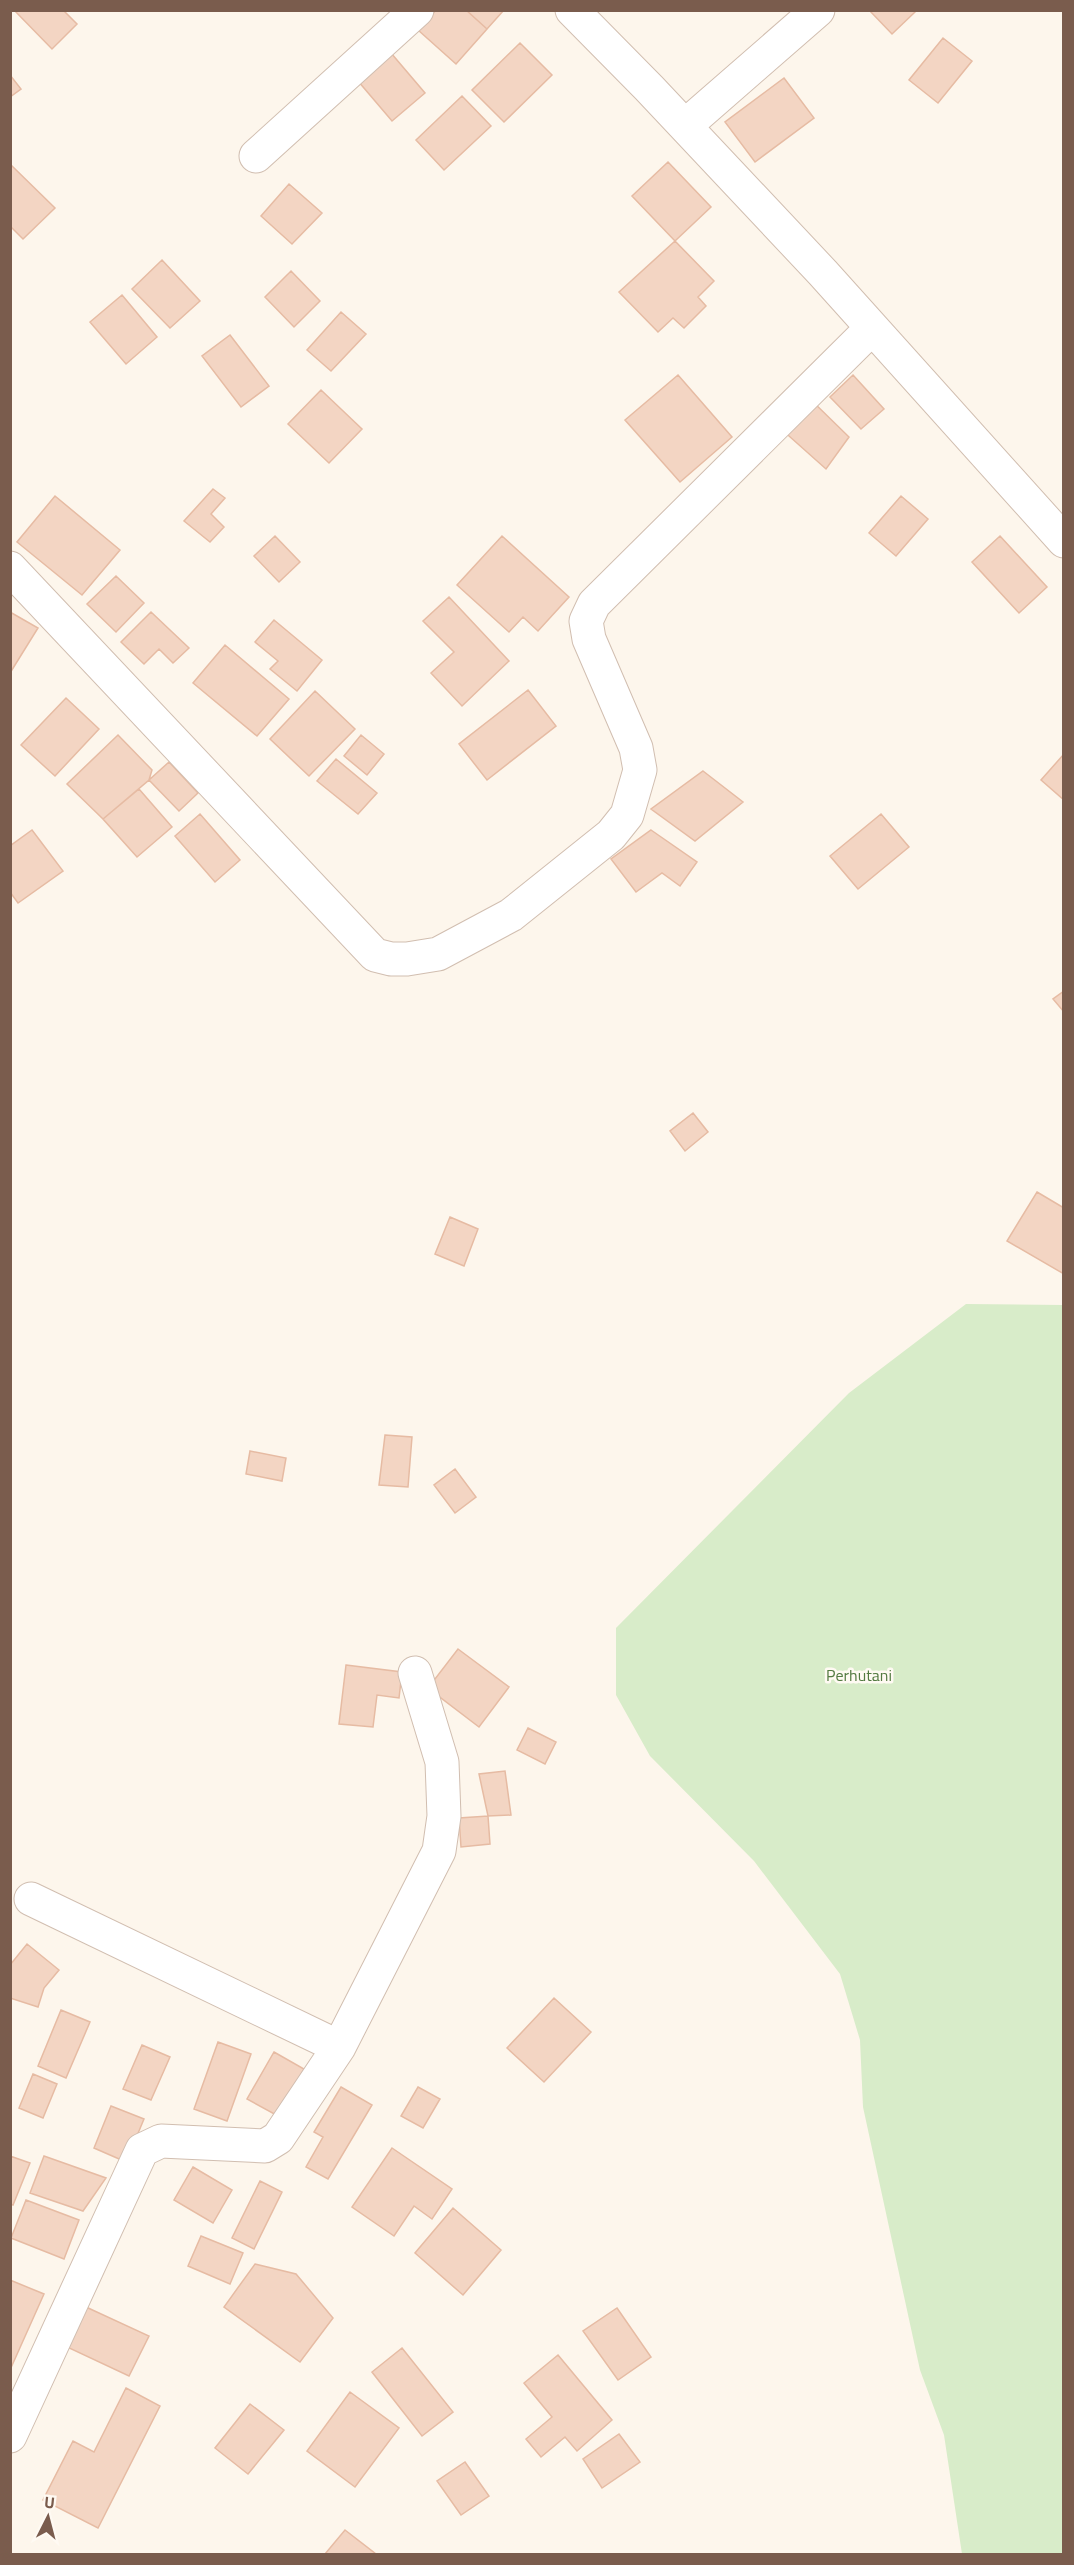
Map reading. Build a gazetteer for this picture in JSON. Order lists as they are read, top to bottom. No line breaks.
{"parks":["Perhutani"],"north":"top"}
